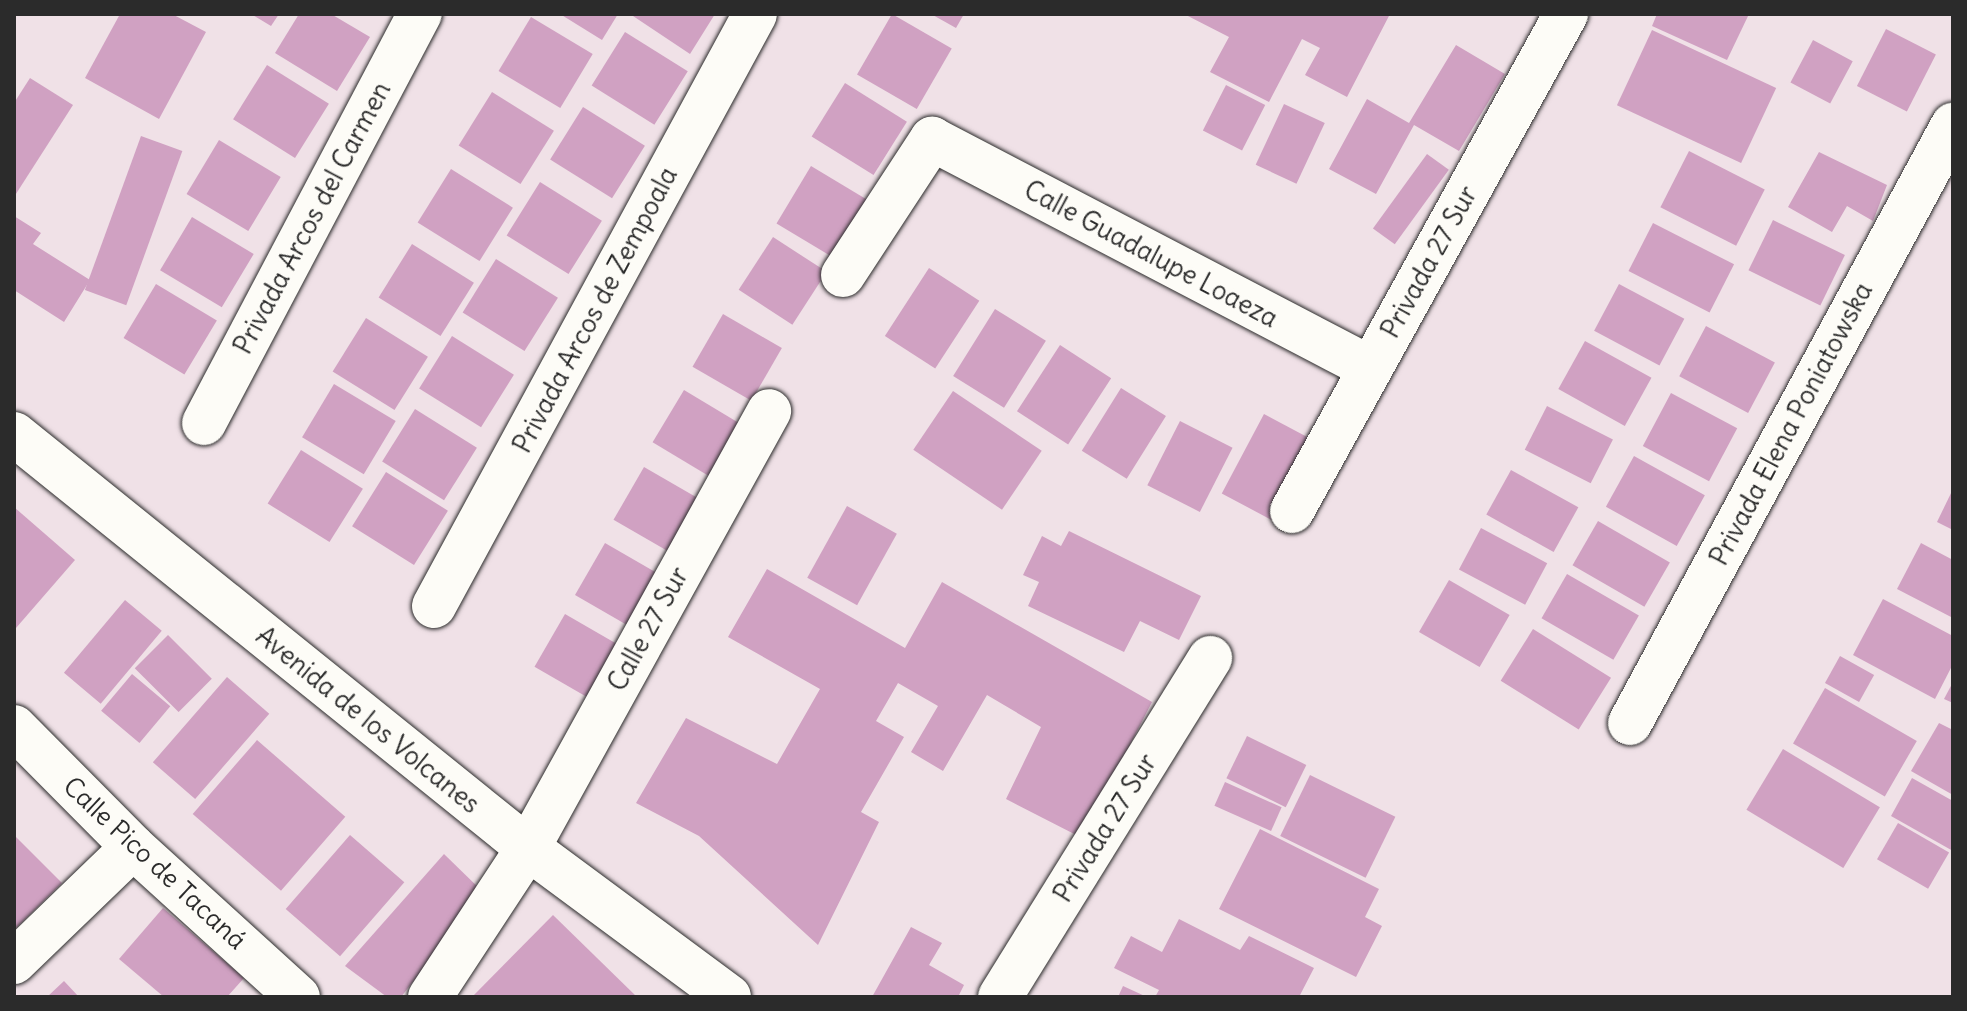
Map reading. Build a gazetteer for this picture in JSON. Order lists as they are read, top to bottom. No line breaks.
{"streets":{"street":["Privada Arcos del Carmen","Calle Guadalupe Loaeza","Privada 27 Sur","Privada Arcos de Zempoala","Privada Elena Poniatowska","Calle 27 Sur","Avenida de los Volcanes","Calle Pico de Tacaná"]},"crossings":[["Calle Guadalupe Loaeza","Privada 27 Sur"],["Calle 27 Sur","Avenida de los Volcanes"]]}
